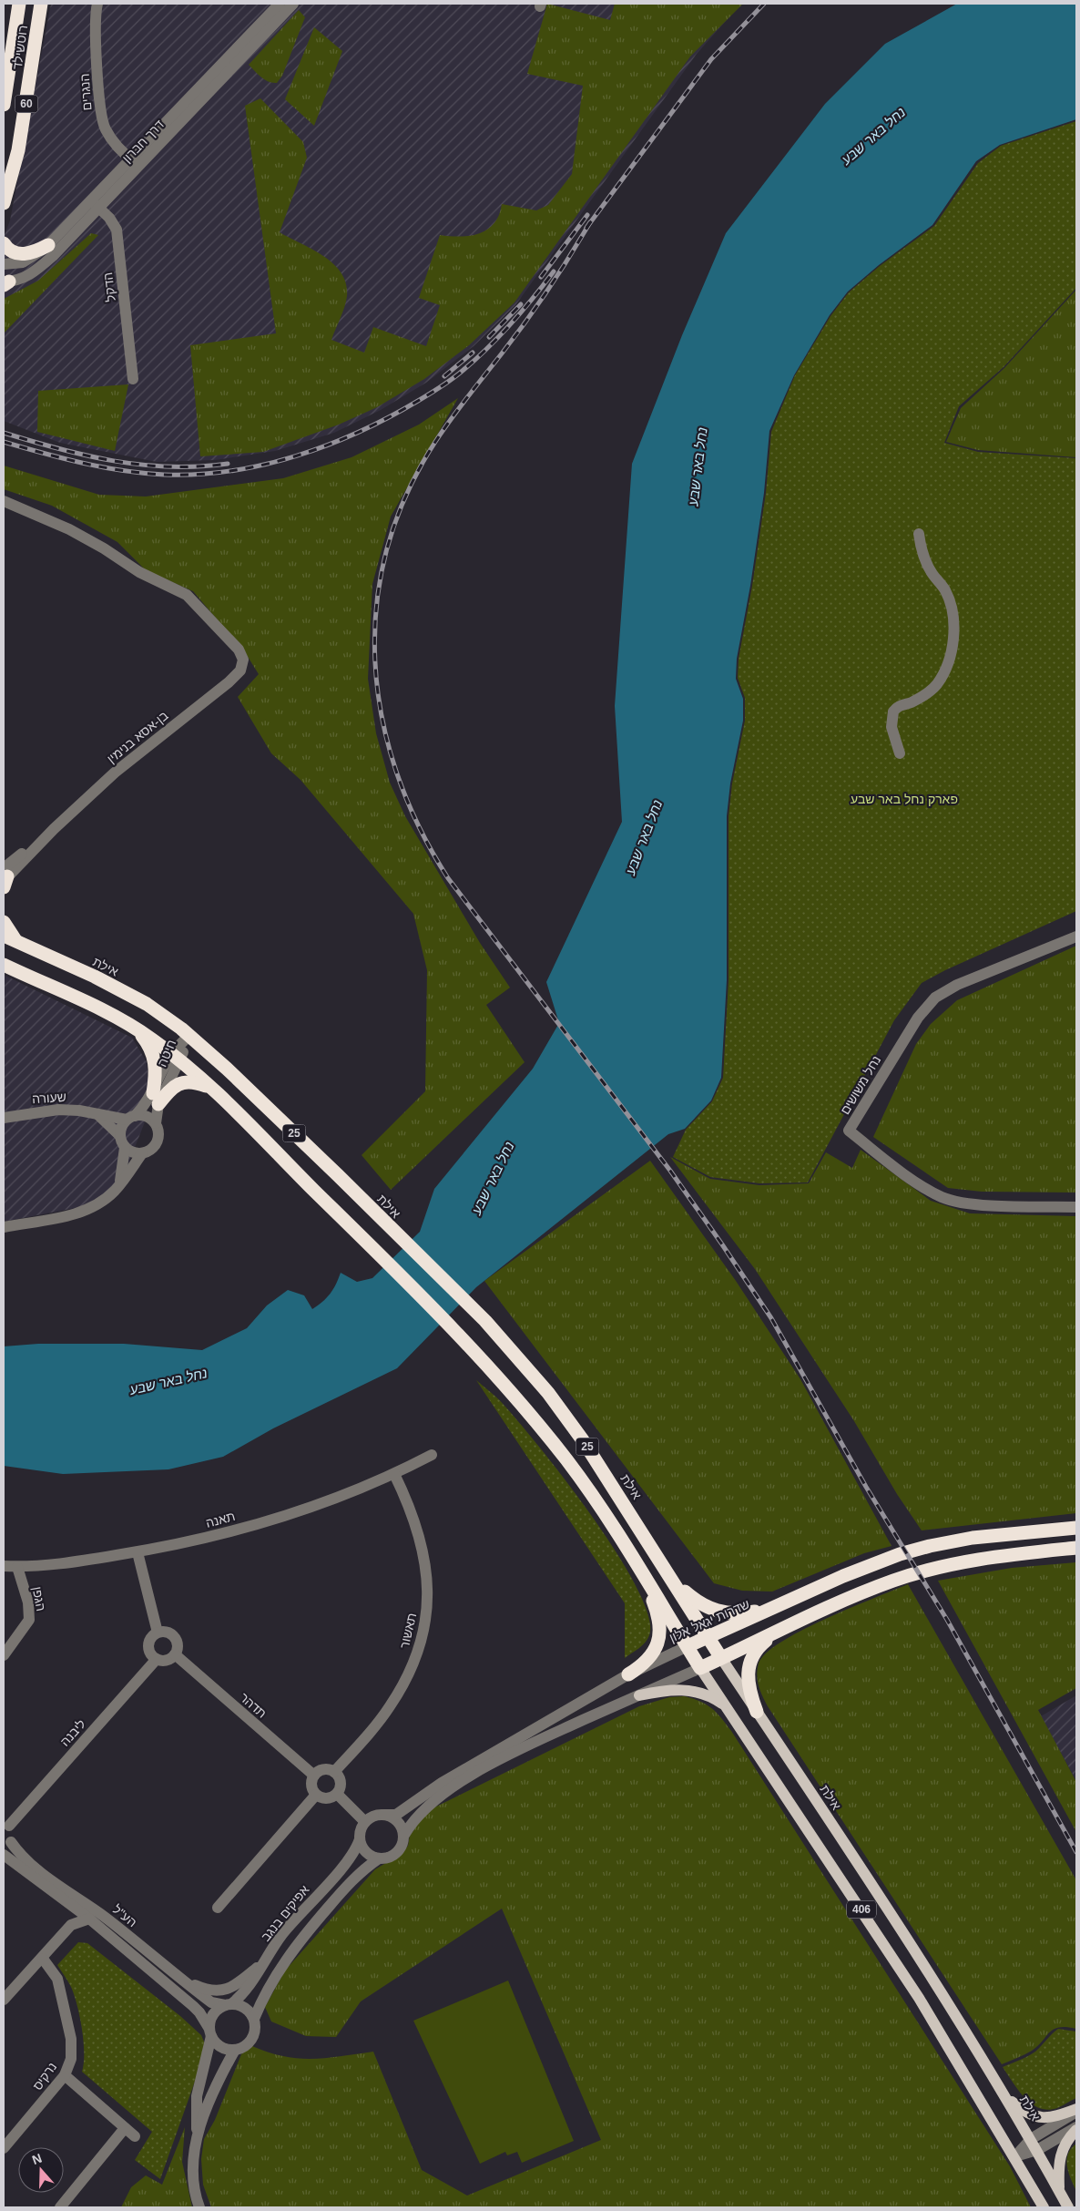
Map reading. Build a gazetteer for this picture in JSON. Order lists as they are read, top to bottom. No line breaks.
{"streets":{"highway":["רוטשילד","60","אילת","25","שדרות יגאל אלון"],"main road":["406"],"street":["הנגרים","דרך חברון","הדקל","בן-אסא בנימין","חיטה","נחל משושים","שעורה","תאנה","הגפן","תאשור","תדהר","ליבנה","אפיקים בנגב","הע\"ל","נרקיס"]},"crossings":[["הנגרים","דרך חברון"],["דרך חברון","הדקל"],["אילת","חיטה"],["אילת","שדרות יגאל אלון"],["חיטה","שעורה"],["חיטה","25"],["25","שדרות יגאל אלון"],["25","406"],["תאנה","הגפן"],["תאנה","תאשור"],["שדרות יגאל אלון","אפיקים בנגב"],["תאשור","תדהר"],["תדהר","ליבנה"],["אפיקים בנגב","הע\"ל"]],"water":["נחל באר שבע"],"parks":["פארק נחל באר שבע"],"north":"top"}
